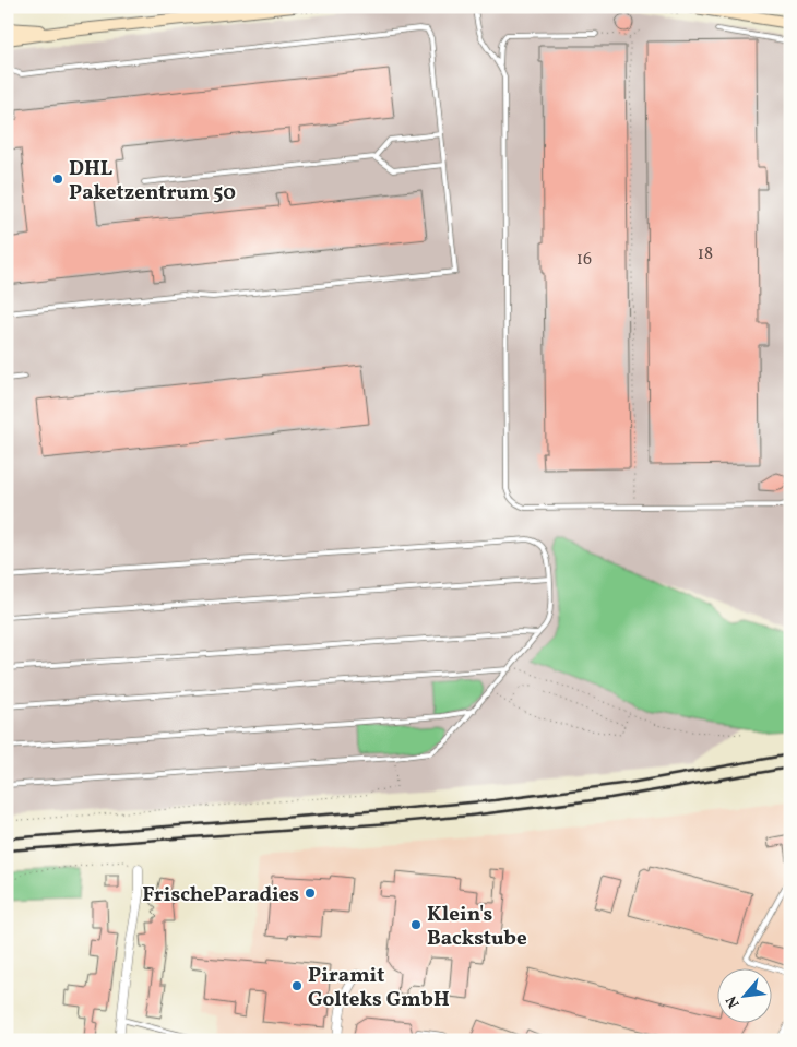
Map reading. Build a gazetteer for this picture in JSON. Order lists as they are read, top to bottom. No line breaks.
{"places":["DHL Paketzentrum 50","FrischeParadies","Klein's Backstube","Piramit Golteks GmbH"],"house_numbers":["18","16"],"north":"bottom left"}
